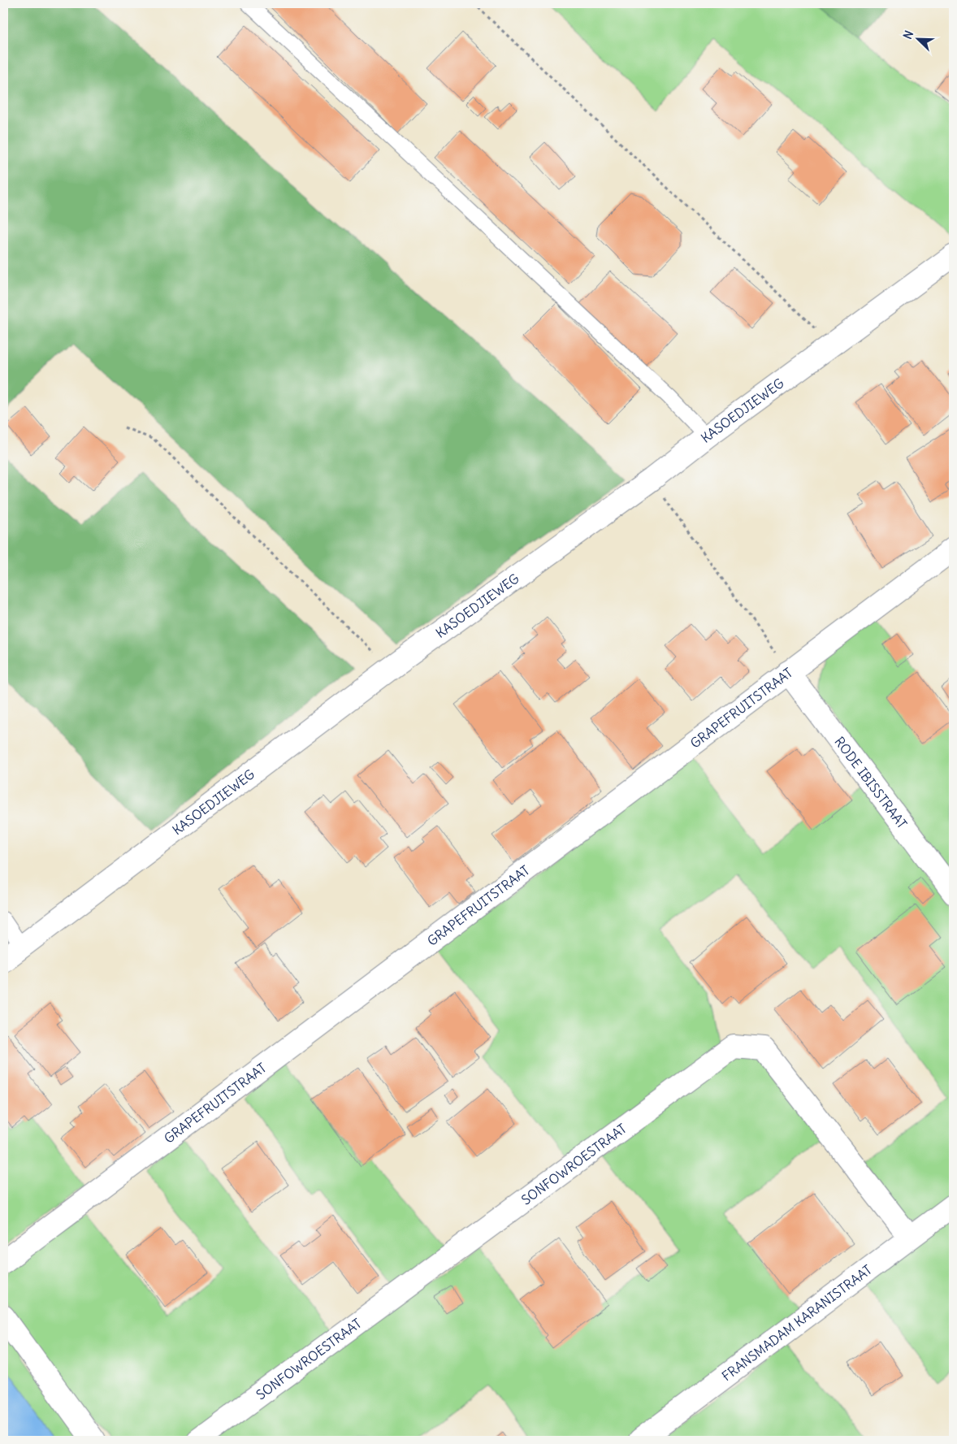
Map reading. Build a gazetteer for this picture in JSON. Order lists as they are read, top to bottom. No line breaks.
{"streets":{"street":["KASOEDJIEWEG","GRAPEFRUITSTRAAT","RODE IBISSTRAAT","SONFOWROESTRAAT","FRANSMADAM KARANISTRAAT"]},"crossings":[["GRAPEFRUITSTRAAT","RODE IBISSTRAAT"],["SONFOWROESTRAAT","FRANSMADAM KARANISTRAAT"]],"north":"top left"}
